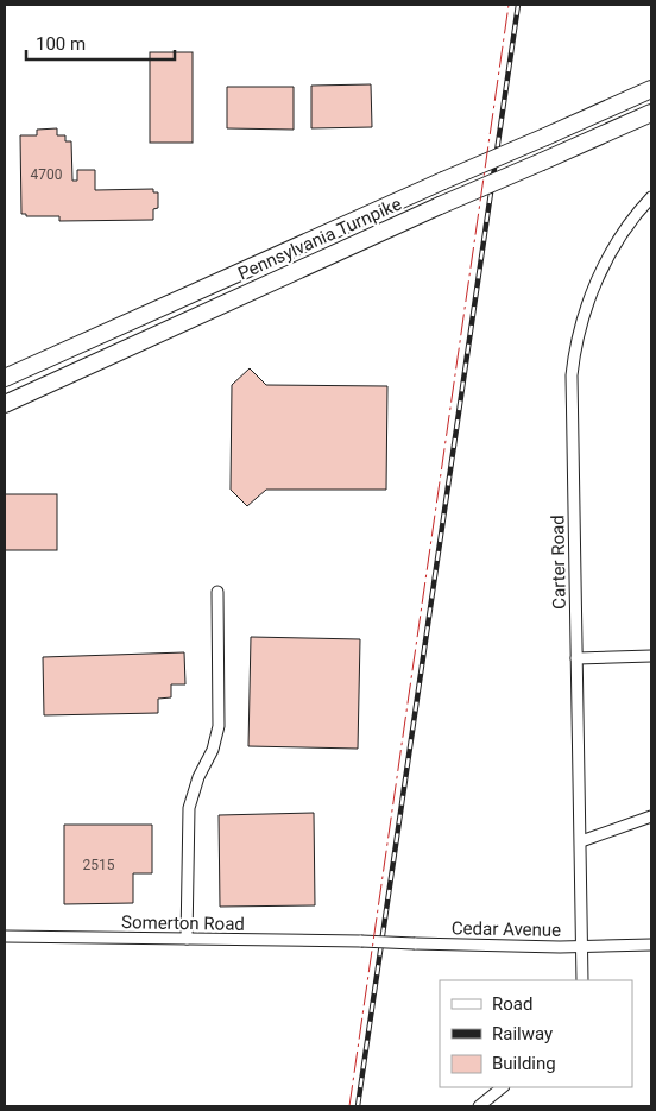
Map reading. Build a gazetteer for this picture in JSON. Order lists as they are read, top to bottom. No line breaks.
{"streets":{"highway":["Pennsylvania Turnpike"],"street":["Carter Road","Somerton Road","Cedar Avenue"]},"crossings":[["Carter Road","Cedar Avenue"],["Somerton Road","Cedar Avenue"]],"house_numbers":["4700","2515"],"legend":["Road","Railway","Building"],"scale_bar":"100 m"}
